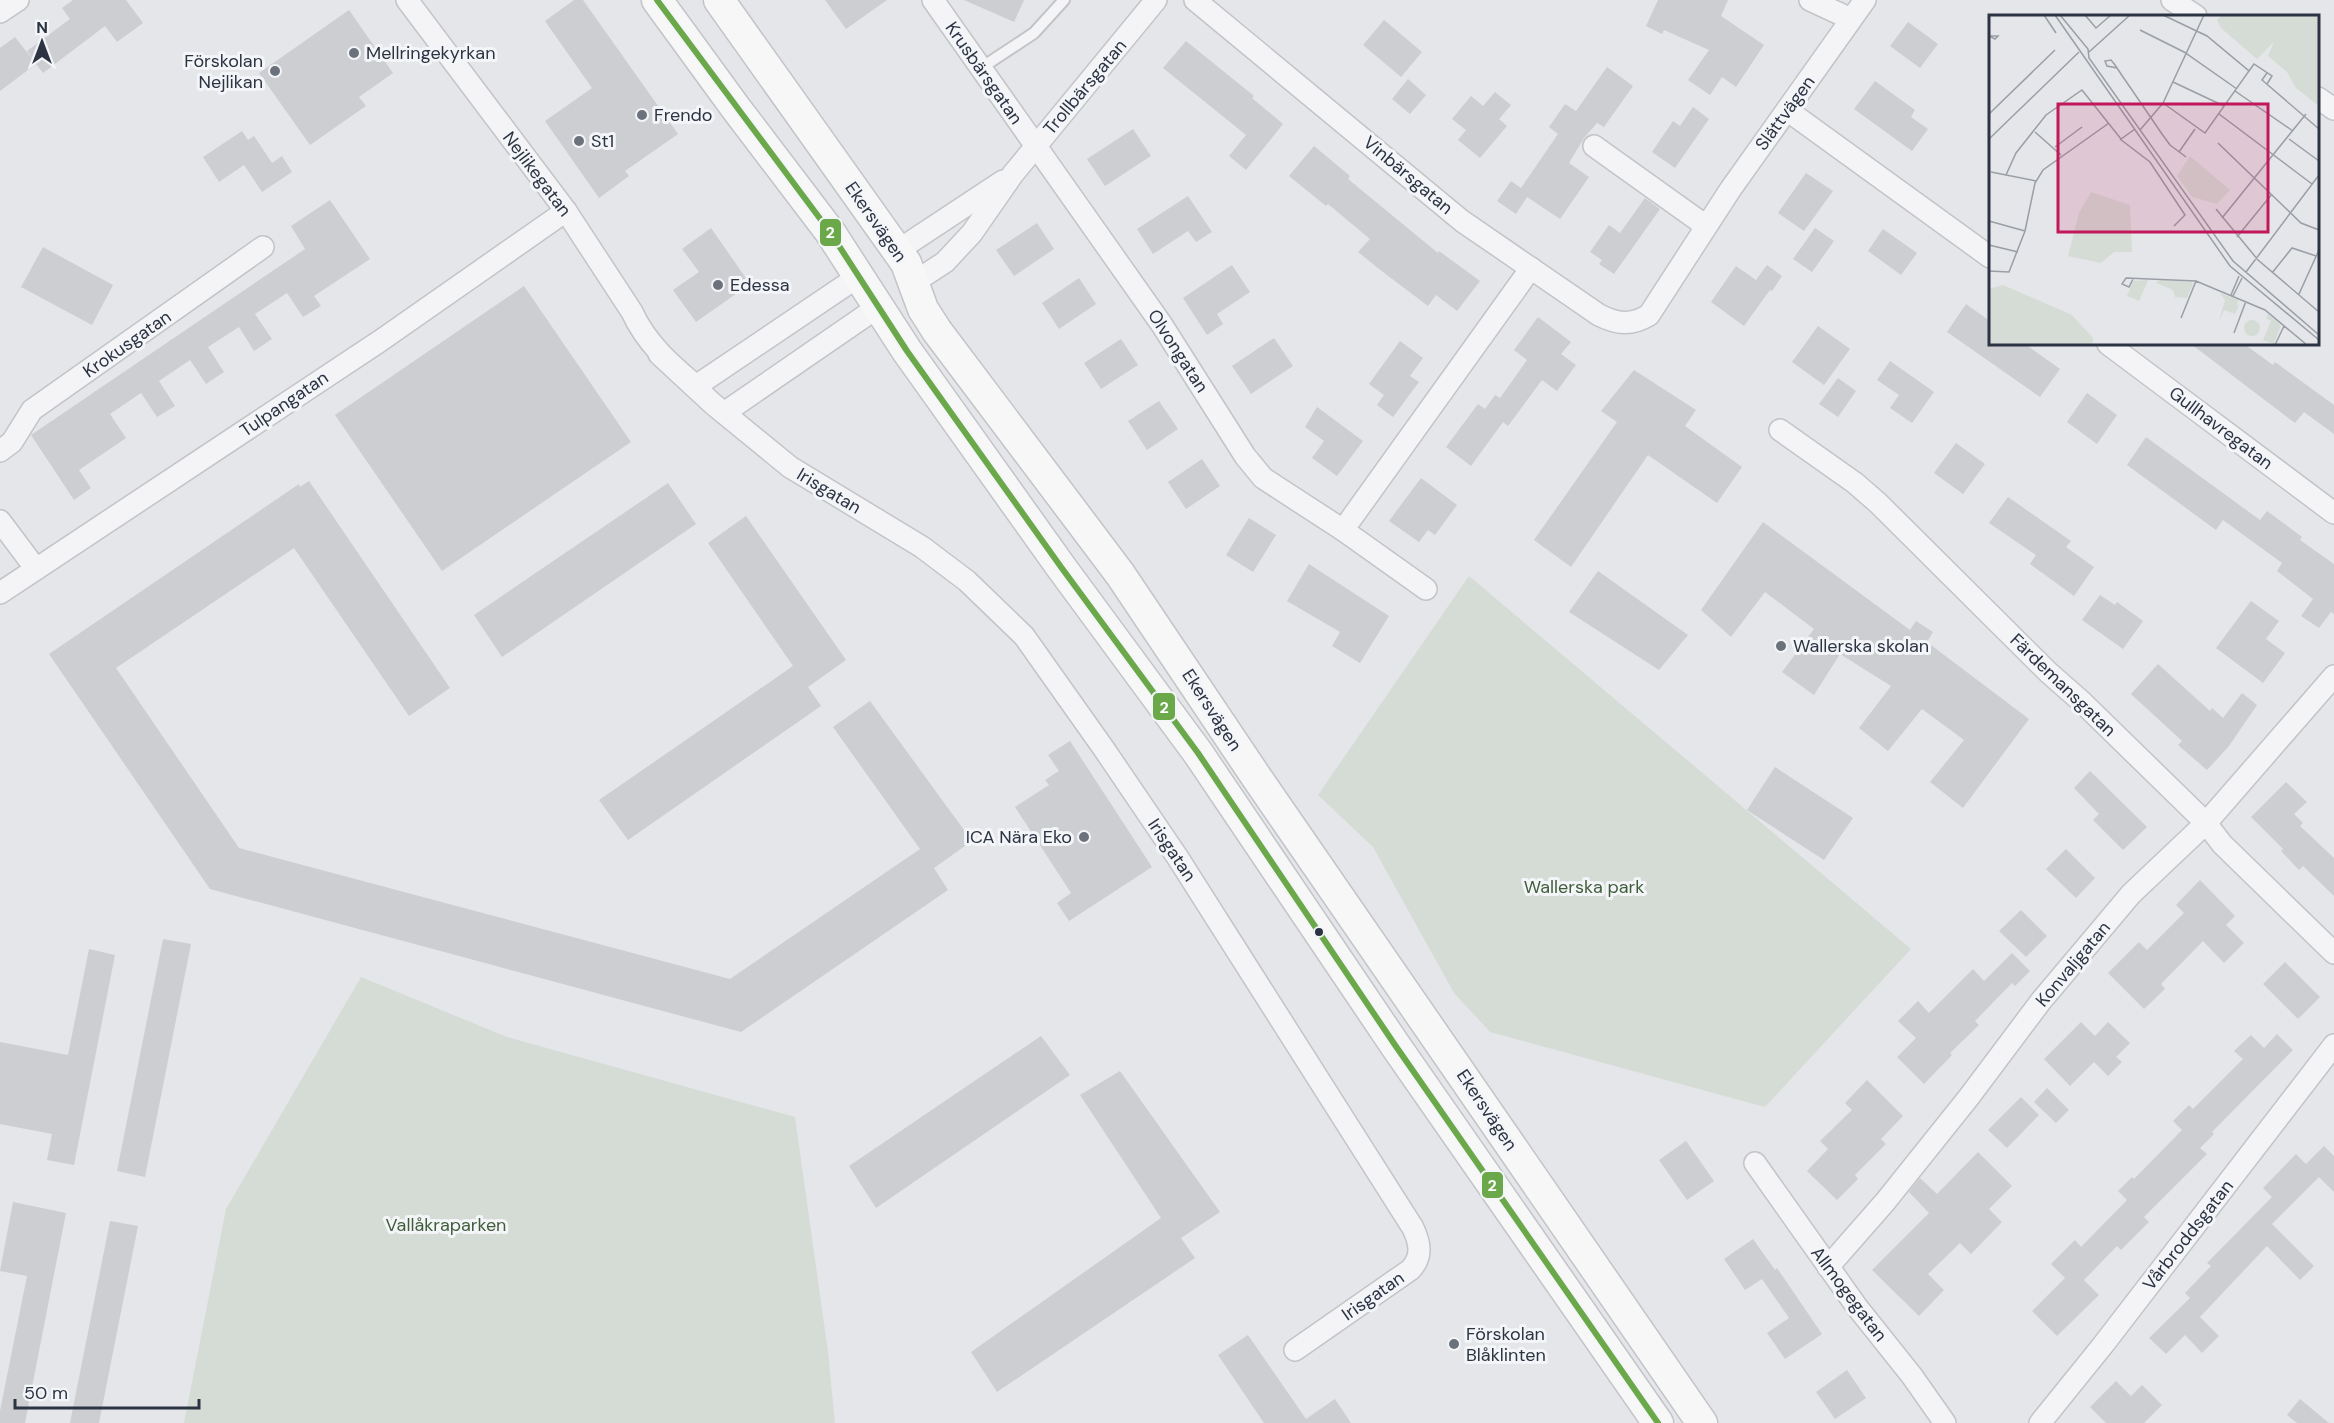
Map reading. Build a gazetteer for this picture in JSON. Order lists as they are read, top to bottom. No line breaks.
{"streets":{"main road":["Ekersvägen"],"street":["Krusbärsgatan","Trollbärsgatan","Slättvägen","Nejlikegatan","Vinbärsgatan","Krokusgatan","Olvongatan","Tulpangatan","Gullhavregatan","Irisgatan","Färdemansgatan","Konvaljgatan","Vårbroddsgatan","Allmogegatan"]},"crossings":[["Krusbärsgatan","Trollbärsgatan"],["Krusbärsgatan","Olvongatan"],["Trollbärsgatan","Ekersvägen"],["Trollbärsgatan","Olvongatan"],["Slättvägen","Vinbärsgatan"],["Nejlikegatan","Ekersvägen"],["Nejlikegatan","Tulpangatan"],["Nejlikegatan","Irisgatan"],["Färdemansgatan","Konvaljgatan"],["Konvaljgatan","Allmogegatan"]],"parks":["Wallerska park","Vallåkraparken"],"places":["Mellringekyrkan","Förskolan Nejlikan","Frendo","St1","Edessa","Wallerska skolan","ICA Nära Eko","Förskolan Blåklinten"],"lines":["transit line 2"],"scale_bar":"50 m","north":"top"}
